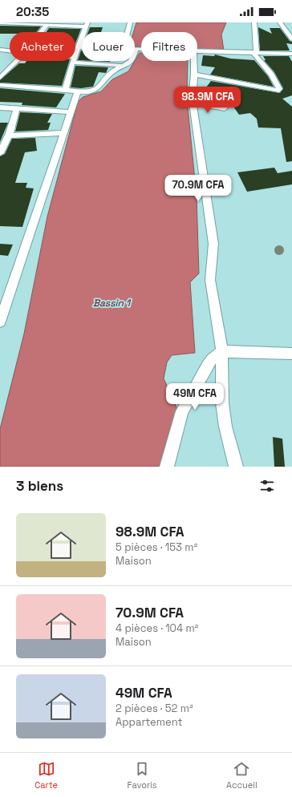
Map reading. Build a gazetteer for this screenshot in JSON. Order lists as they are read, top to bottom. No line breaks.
{"water":["Bassin 1"],"page":{"status":"20:35","chip":["Acheter","Louer","Filtres"],"price":["98.9M CFA","70.9M CFA","49M CFA"],"heading":"3 biens","list":[{"name":"98.9M CFA","note":"5 pièces · 153 m² · Maison"},{"name":"70.9M CFA","note":"4 pièces · 104 m² · Maison"},{"name":"49M CFA","note":"2 pièces · 52 m² · Appartement"}],"tabs":["Carte","Favoris","Accueil"]}}
